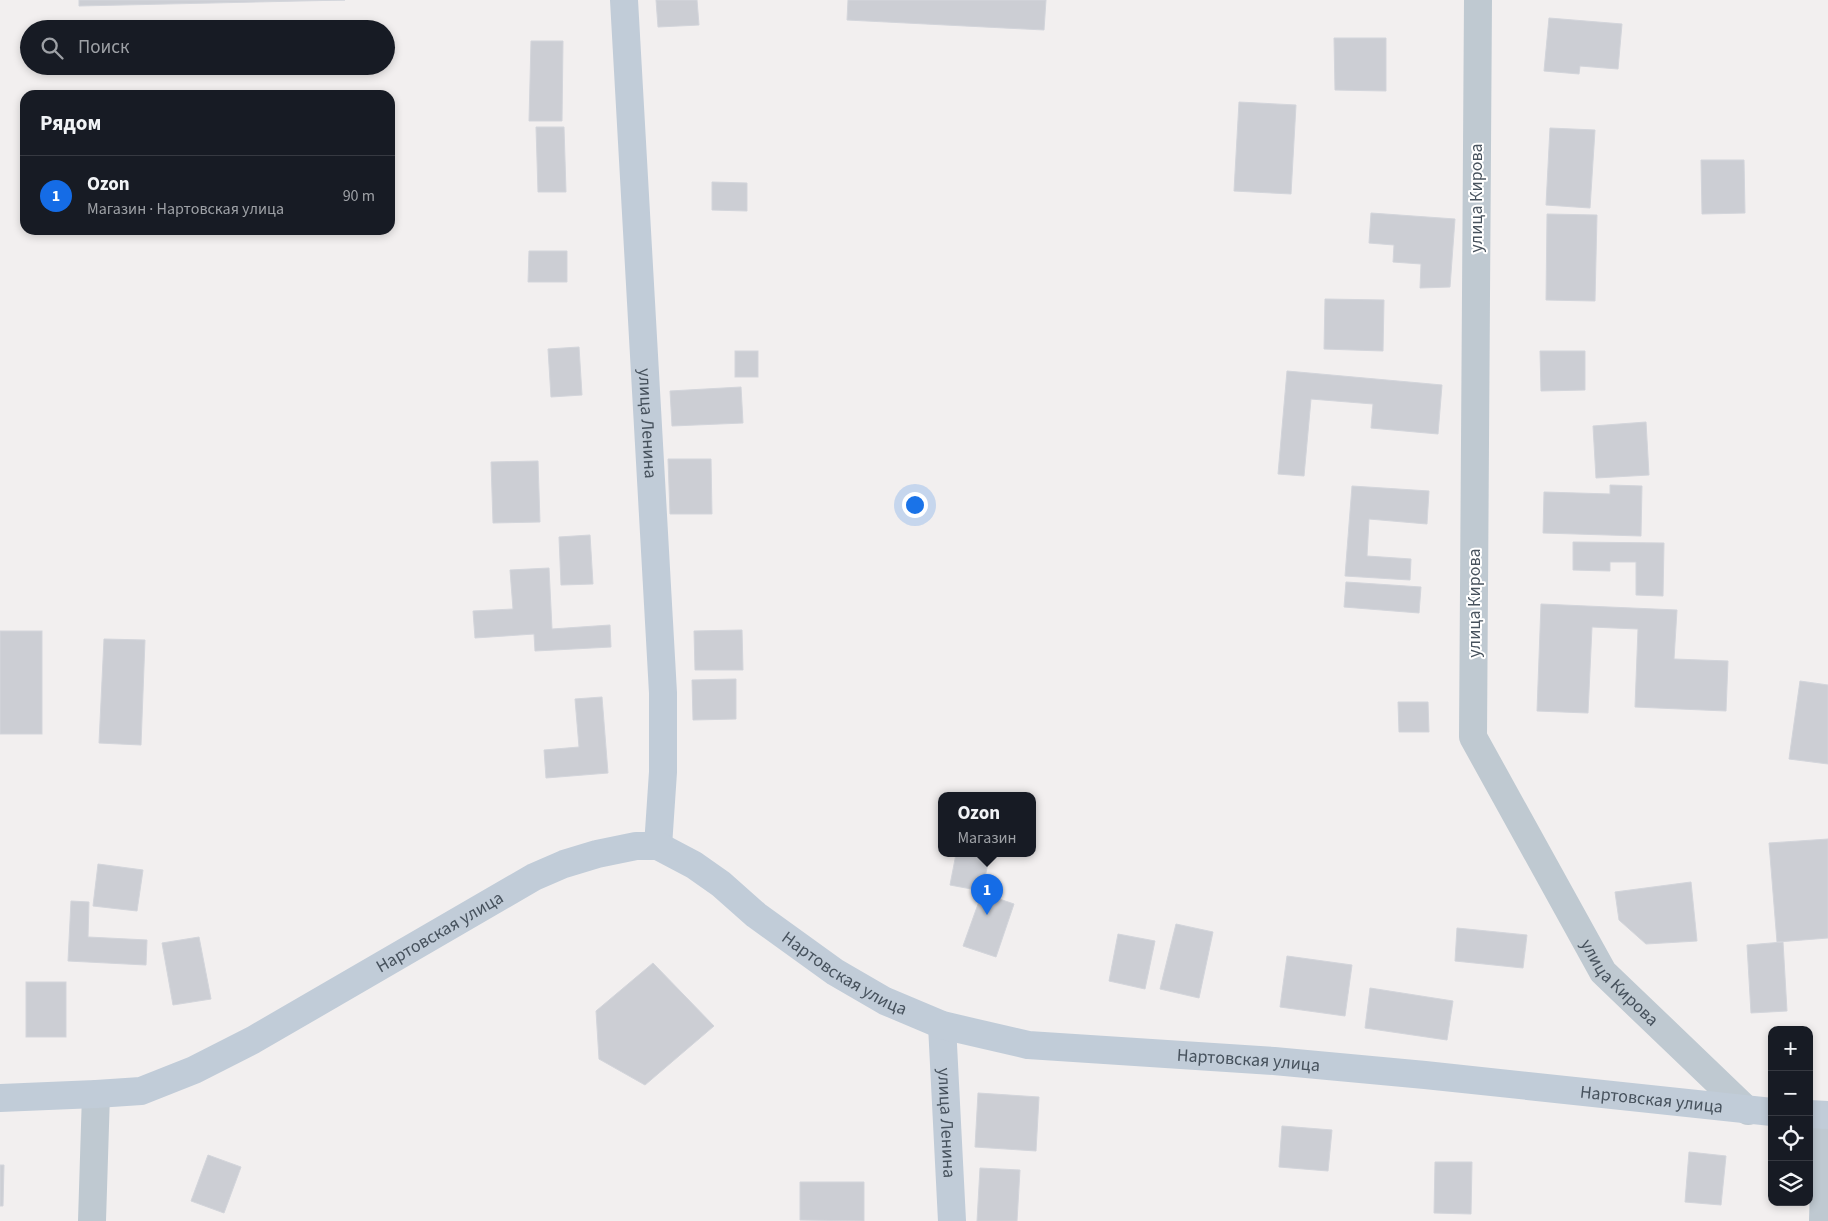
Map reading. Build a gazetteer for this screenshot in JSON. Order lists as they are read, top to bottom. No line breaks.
{"streets":{"street":["улица Кирова","улица Ленина","Нартовская улица"]},"crossings":[["улица Кирова","Нартовская улица"],["улица Ленина","Нартовская улица"]],"page":{"search":"Поиск","heading":"Рядом","list":[{"mark":"1","name":"Ozon","note":"Магазин · Нартовская улица","value":"90 m"}],"popup":["Ozon","Магазин"],"pins":"1","map_buttons":["+","−"]}}
